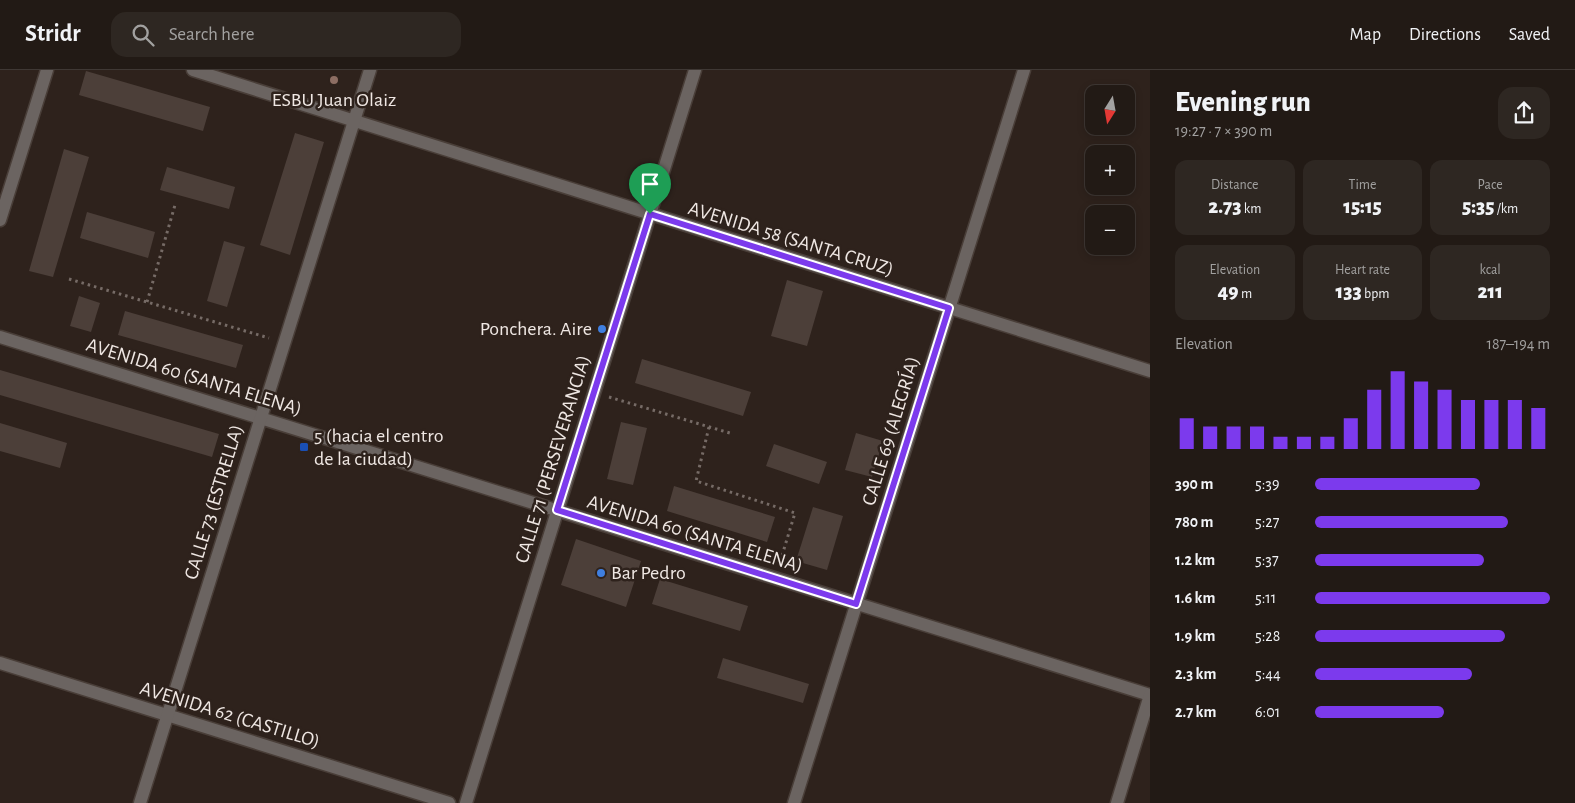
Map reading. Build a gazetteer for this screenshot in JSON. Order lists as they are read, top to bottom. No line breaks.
{"streets":{"street":["AVENIDA 58 (SANTA CRUZ)","AVENIDA 60 (SANTA ELENA)","CALLE 69 (ALEGRÍA)","CALLE 71 (PERSEVERANCIA)","CALLE 73 (ESTRELLA)","AVENIDA 62 (CASTILLO)"]},"crossings":[["AVENIDA 58 (SANTA CRUZ)","CALLE 69 (ALEGRÍA)"],["AVENIDA 58 (SANTA CRUZ)","CALLE 71 (PERSEVERANCIA)"],["AVENIDA 58 (SANTA CRUZ)","CALLE 73 (ESTRELLA)"],["AVENIDA 60 (SANTA ELENA)","CALLE 69 (ALEGRÍA)"],["AVENIDA 60 (SANTA ELENA)","CALLE 71 (PERSEVERANCIA)"],["AVENIDA 60 (SANTA ELENA)","CALLE 73 (ESTRELLA)"],["CALLE 73 (ESTRELLA)","AVENIDA 62 (CASTILLO)"]],"places":{"other":["ESBU Juan Olaiz","Ponchera. Aire","Bar Pedro"],"transit":["5 (hacia el centro de la ciudad)"]},"north":"bottom","page":{"header":"Stridr","search":"Search here","nav":["Map","Directions","Saved"],"heading":["Evening run","19:27 · 7 × 390 m"],"map_buttons":["+","−"],"stats":[["Distance","2.73 km"],["Time","15:15"],["Pace","5:35 /km"],["Elevation","49 m"],["Heart rate","133 bpm"],["kcal","211"]],"chart":["Elevation","187–194 m"],"list":[{"name":"390 m","note":"5:39"},{"name":"780 m","note":"5:27"},{"name":"1.2 km","note":"5:37"},{"name":"1.6 km","note":"5:11"},{"name":"1.9 km","note":"5:28"},{"name":"2.3 km","note":"5:44"},{"name":"2.7 km","note":"6:01"}]}}
